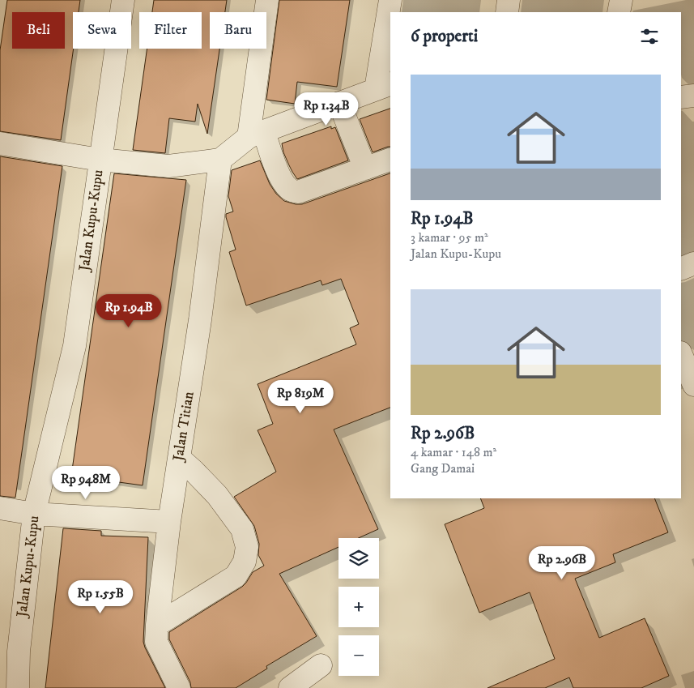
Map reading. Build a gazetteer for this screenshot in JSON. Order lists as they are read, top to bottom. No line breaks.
{"streets":{"street":["Jalan Kupu-Kupu","Jalan Titian"]},"page":{"chip":["Beli","Sewa","Filter","Baru"],"heading":"6 properti","list":[{"name":"Rp 1.94B","note":"3 kamar · 95 m² · Jalan Kupu-Kupu"},{"name":"Rp 2.96B","note":"4 kamar · 148 m² · Gang Damai"}],"price":["Rp 1.34B","Rp 1.94B","Rp 819M","Rp 948M","Rp 2.96B","Rp 1.55B"],"map_buttons":["+","−"]}}
